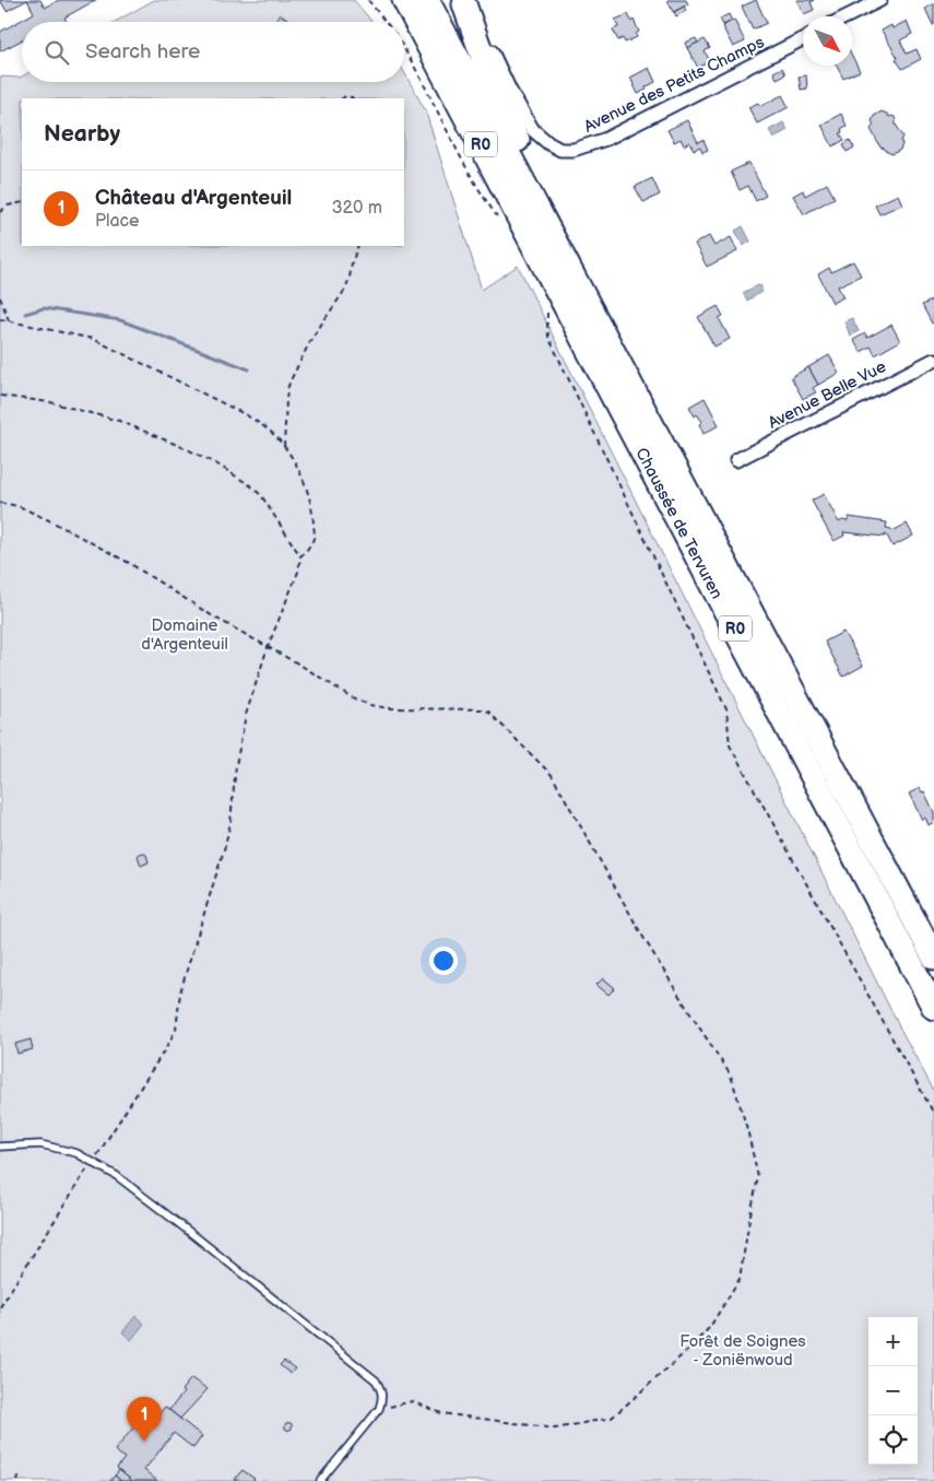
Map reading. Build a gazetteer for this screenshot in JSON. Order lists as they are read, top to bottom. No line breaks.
{"streets":{"highway":["R0","Chaussée de Tervuren"],"street":["Avenue des Petits Champs","Avenue Belle Vue"]},"crossings":[["R0","Chaussée de Tervuren"]],"parks":["Domaine d'Argenteuil","Forêt de Soignes - Zoniënwoud"],"north":"bottom right","page":{"search":"Search here","heading":"Nearby","list":[{"mark":"1","name":"Château d'Argenteuil","note":"Place","value":"320 m"}],"map_buttons":["+","−"],"pins":"1"}}
